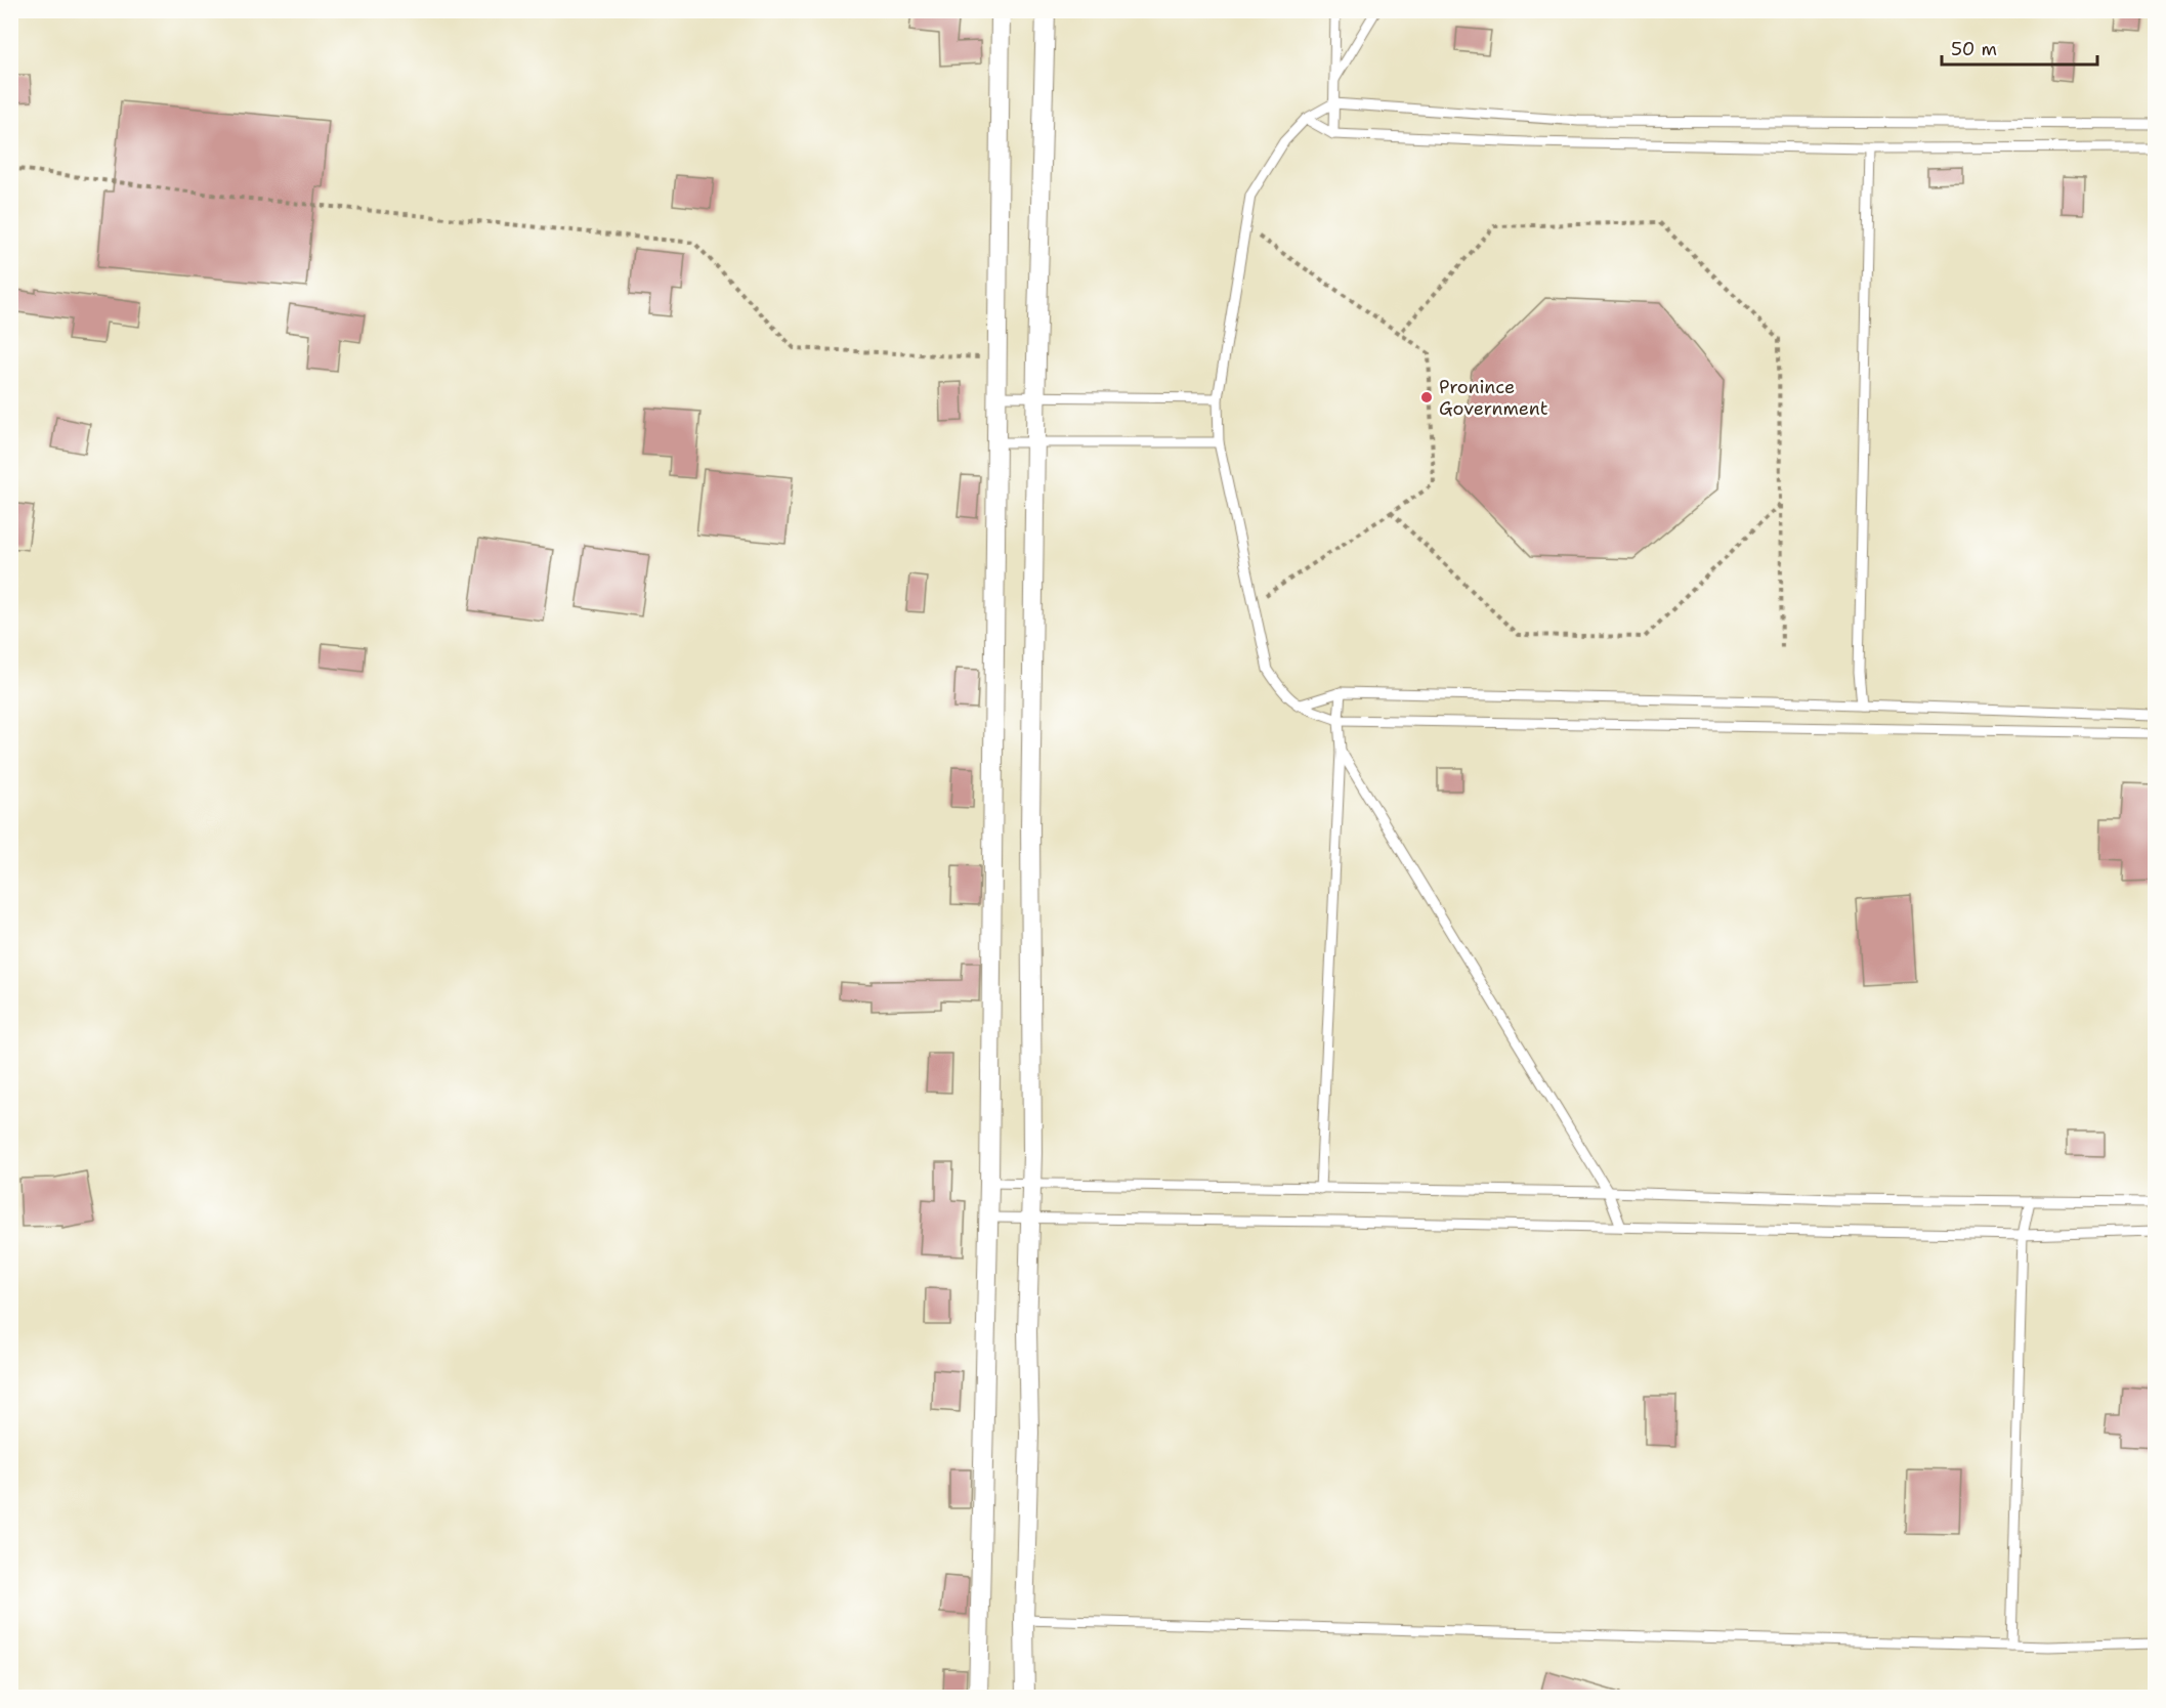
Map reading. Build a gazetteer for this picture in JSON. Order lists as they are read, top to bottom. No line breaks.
{"places":["Pronince Government"],"scale_bar":"50 m"}
